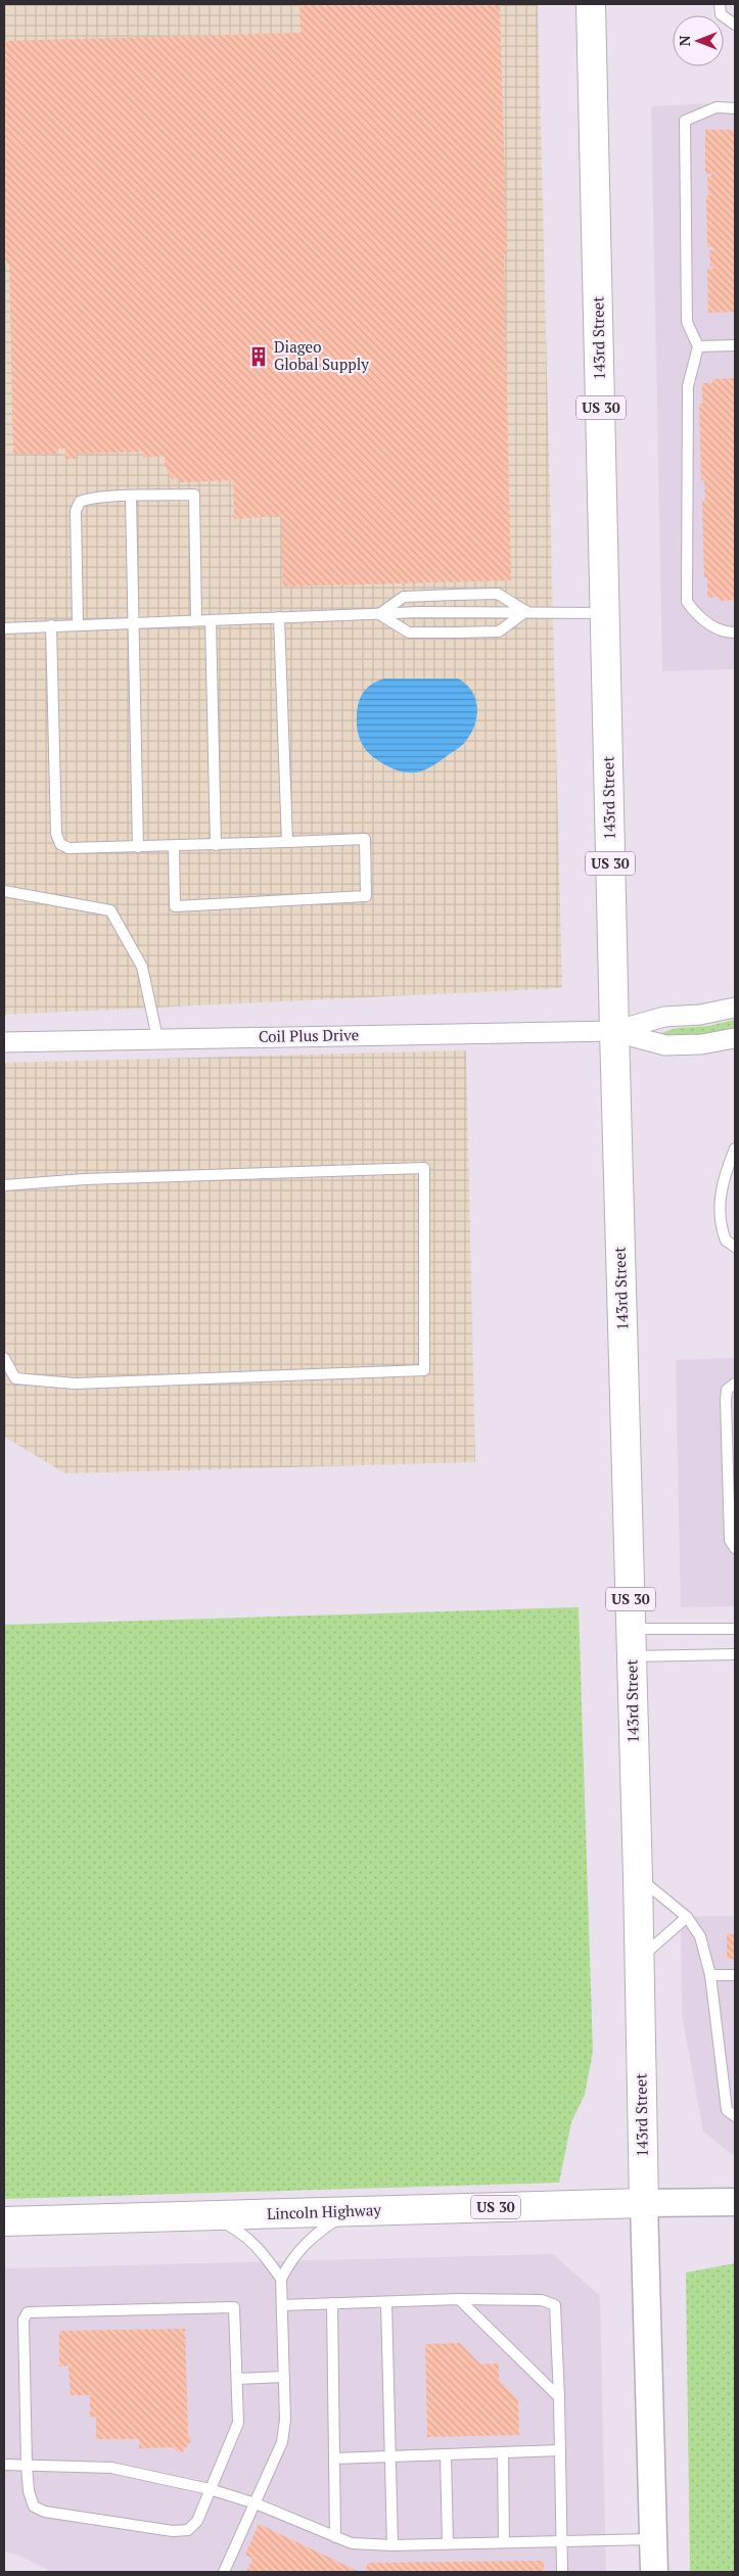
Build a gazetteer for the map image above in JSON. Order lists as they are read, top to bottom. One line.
{"streets":{"main road":["143rd Street","US 30","Lincoln Highway"],"street":["Coil Plus Drive"]},"crossings":[["143rd Street","Coil Plus Drive"],["143rd Street","Lincoln Highway"]],"places":{"building":["Diageo Global Supply"]},"north":"left"}
